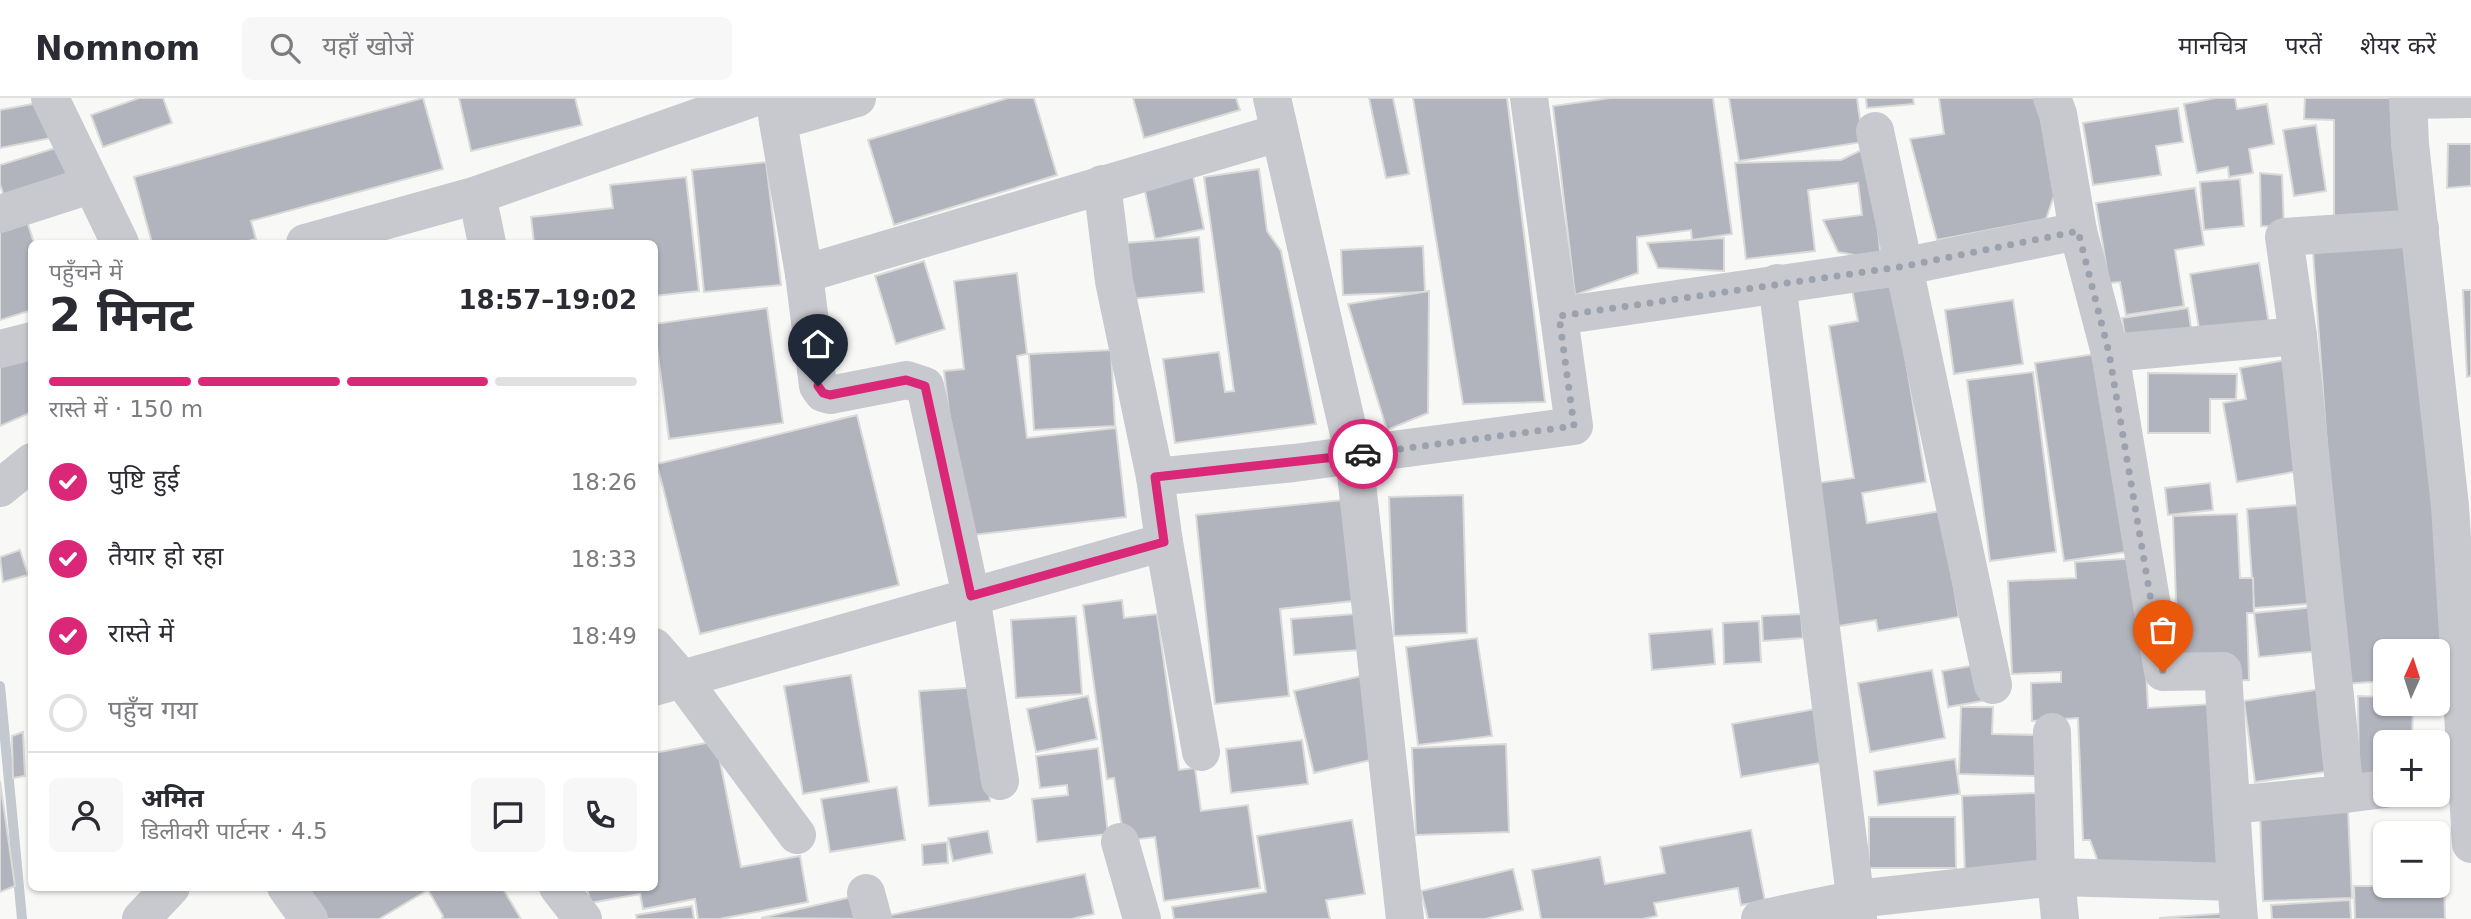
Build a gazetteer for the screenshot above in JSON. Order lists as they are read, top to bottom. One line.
{"north":"top","page":{"header":"Nomnom","search":"यहाँ खोजें","nav":["मानचित्र","परतें","शेयर करें"],"heading":["2 मिनट","पहुँचने में","18:57–19:02"],"panel":["अमित","डिलीवरी पार्टनर · 4.5"],"bar":"रास्ते में · 150 m","list":[["पुष्टि हुई","18:26"],["तैयार हो रहा","18:33"],["रास्ते में","18:49"],"पहुँच गया"],"map_buttons":["+","−"]}}
